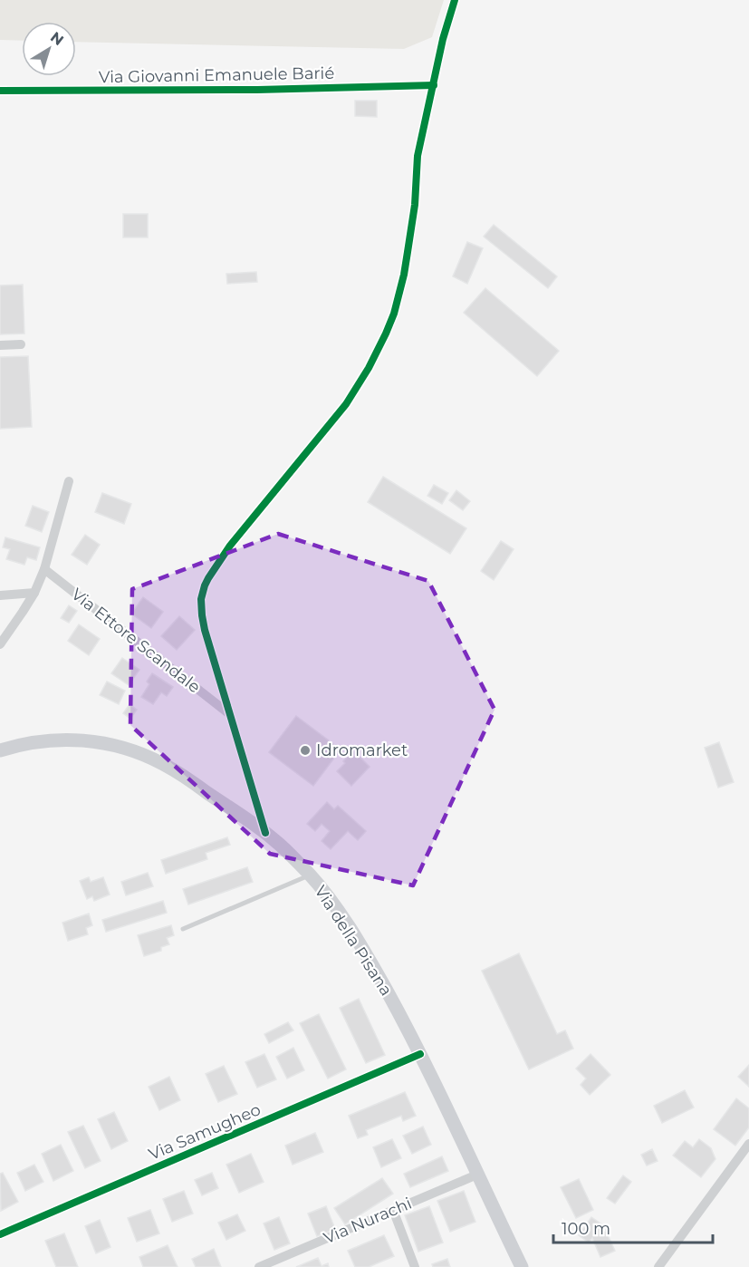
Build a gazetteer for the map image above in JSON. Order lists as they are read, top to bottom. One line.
{"streets":{"main road":["Via della Pisana"],"street":["Via Giovanni Emanuele Barié","Via Ettore Scandale","Via Samugheo","Via Nurachi"]},"crossings":[["Via della Pisana","Via Samugheo"],["Via della Pisana","Via Nurachi"]],"places":["Idromarket"],"scale_bar":"100 m","north":"top right"}
